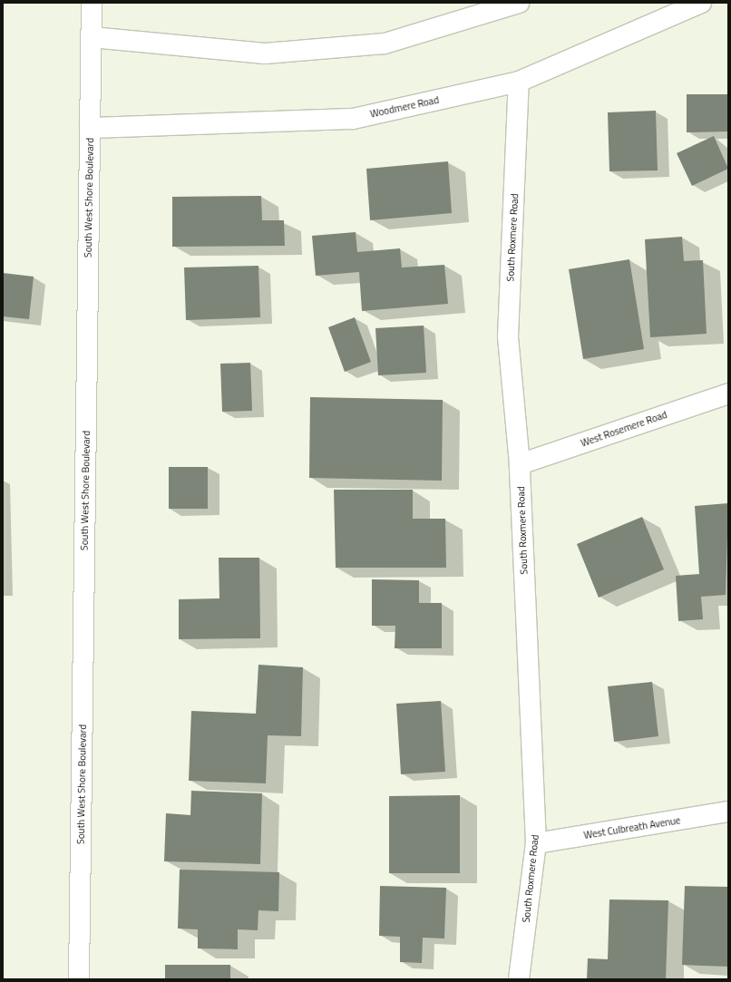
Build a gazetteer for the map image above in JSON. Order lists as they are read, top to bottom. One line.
{"streets":{"street":["Woodmere Road","South West Shore Boulevard","South Roxmere Road","West Rosemere Road","West Culbreath Avenue"]},"crossings":[["Woodmere Road","South West Shore Boulevard"],["Woodmere Road","South Roxmere Road"],["South Roxmere Road","West Rosemere Road"],["South Roxmere Road","West Culbreath Avenue"]]}
